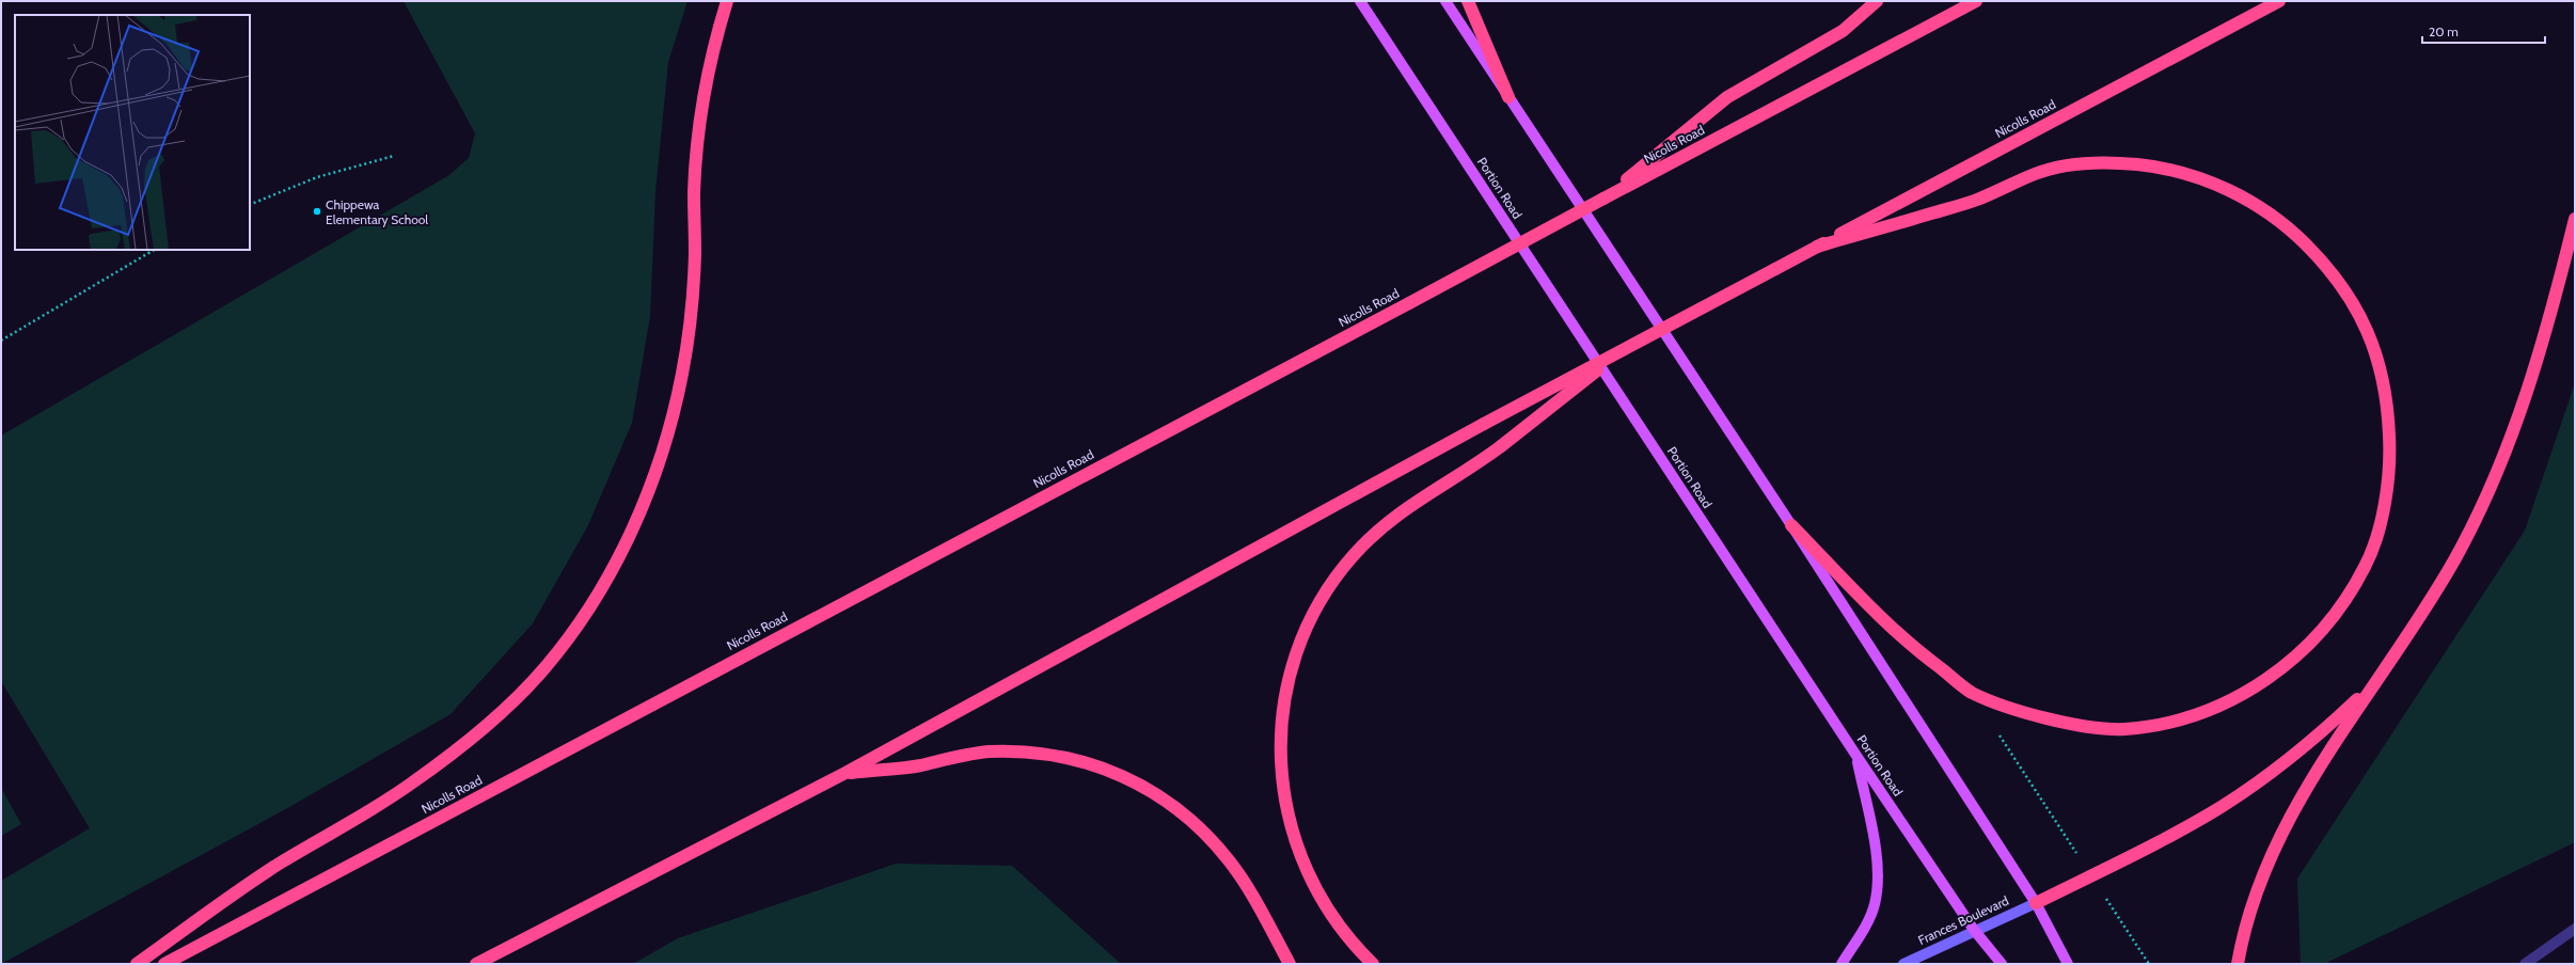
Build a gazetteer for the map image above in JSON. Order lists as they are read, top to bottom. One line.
{"streets":{"highway":["Nicolls Road"],"main road":["Portion Road"],"street":["Frances Boulevard"]},"crossings":[["Portion Road","Frances Boulevard"]],"places":["Chippewa Elementary School"],"scale_bar":"20 m"}
